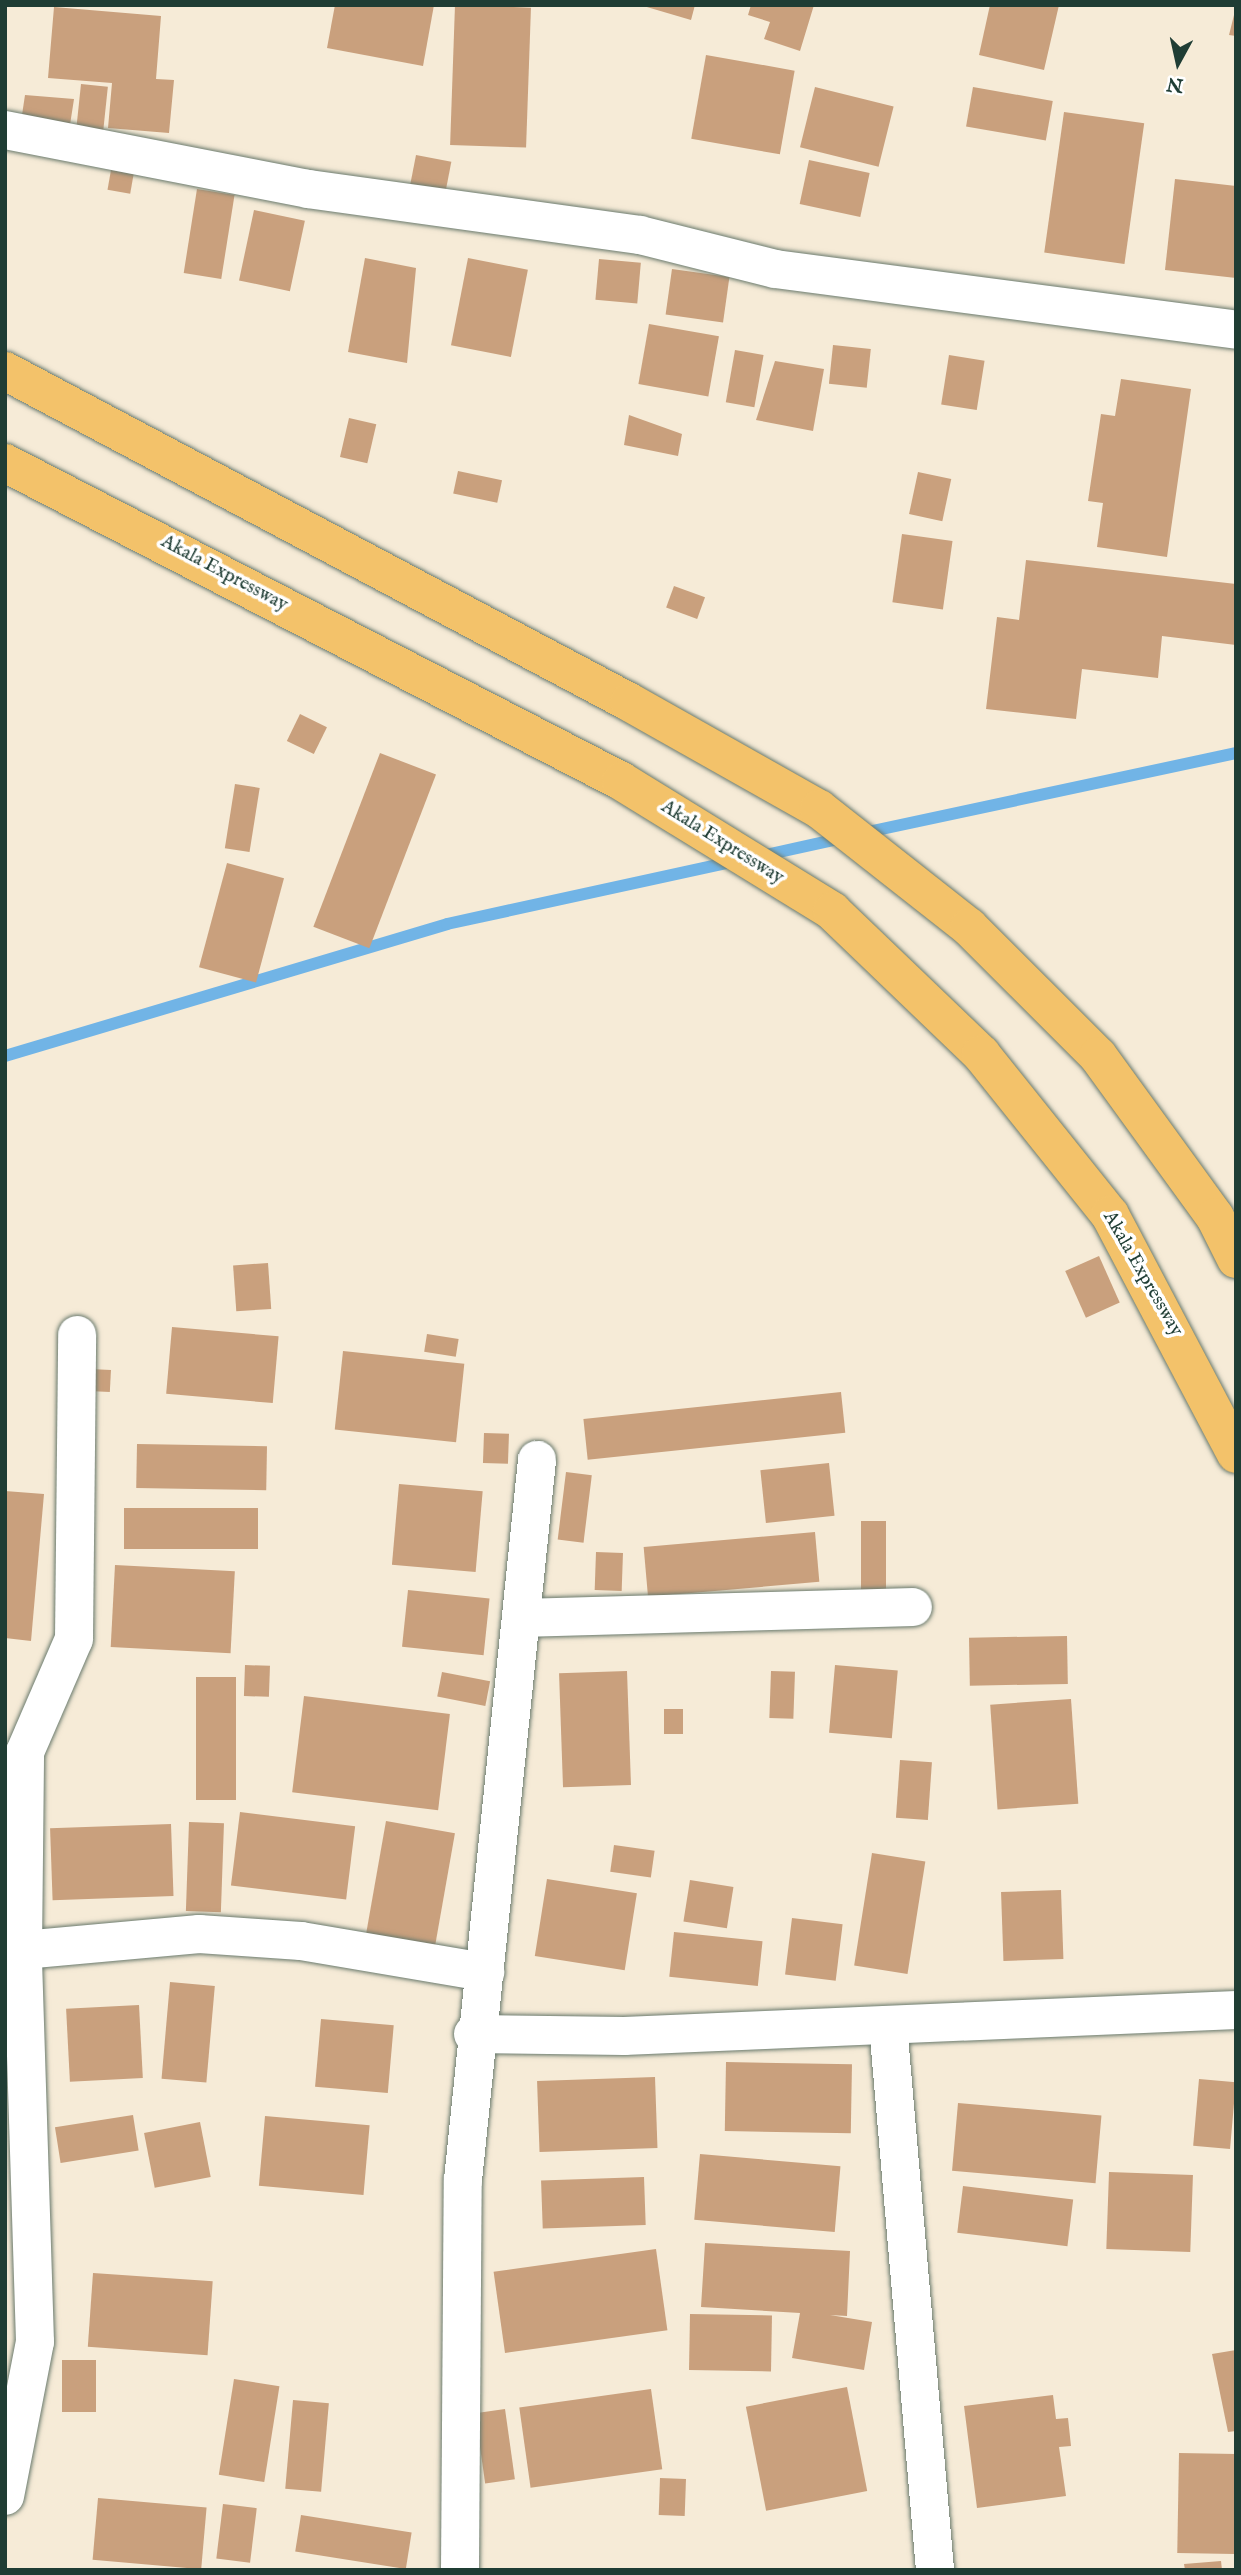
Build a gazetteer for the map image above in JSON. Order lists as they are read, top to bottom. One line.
{"streets":{"main road":["Akala Expressway"]},"north":"bottom"}
